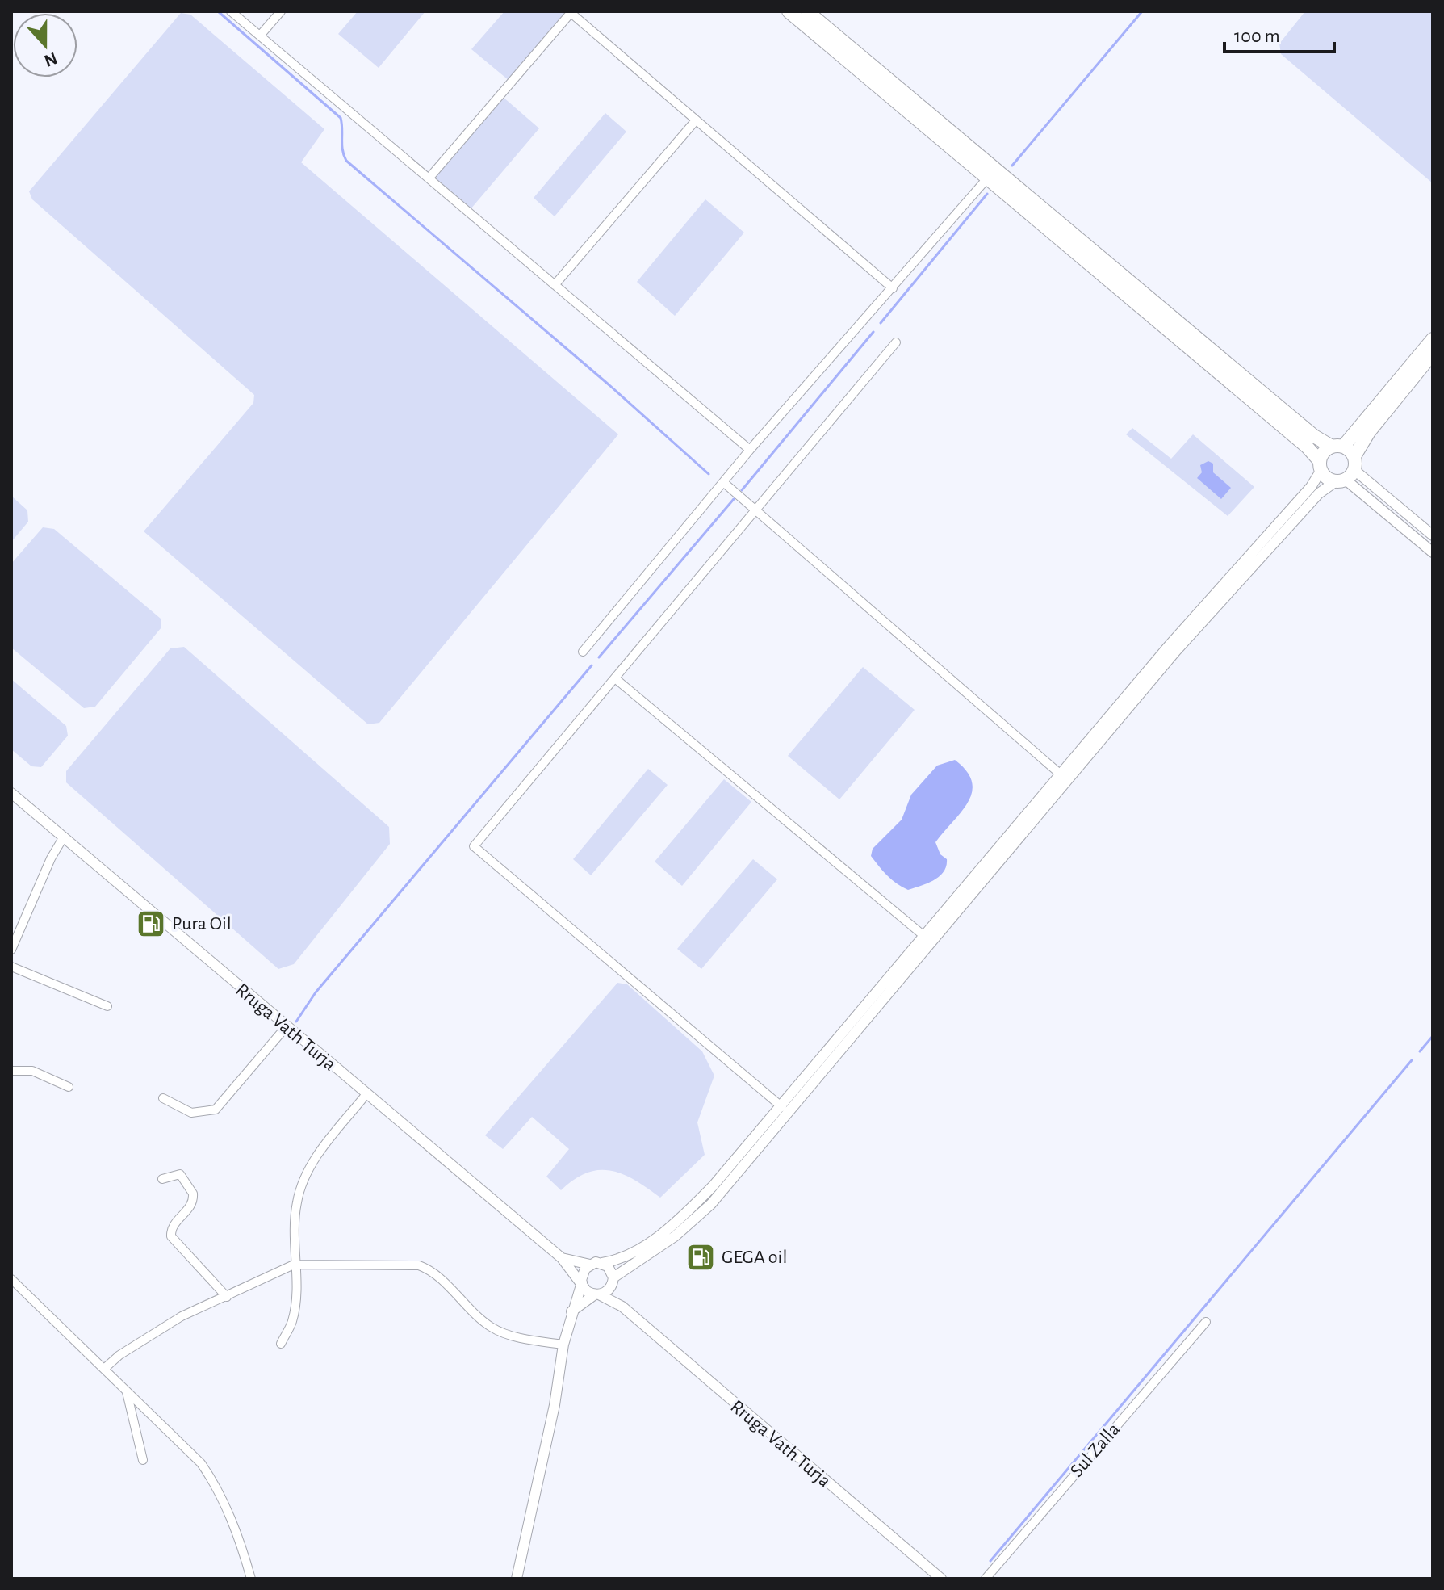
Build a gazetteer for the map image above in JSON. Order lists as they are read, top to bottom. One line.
{"streets":{"street":["Rruga Vath Turja","Sul Zalla"]},"places":{"fuel station":["Pura Oil","GEGA oil"]},"scale_bar":"100 m","north":"bottom"}
